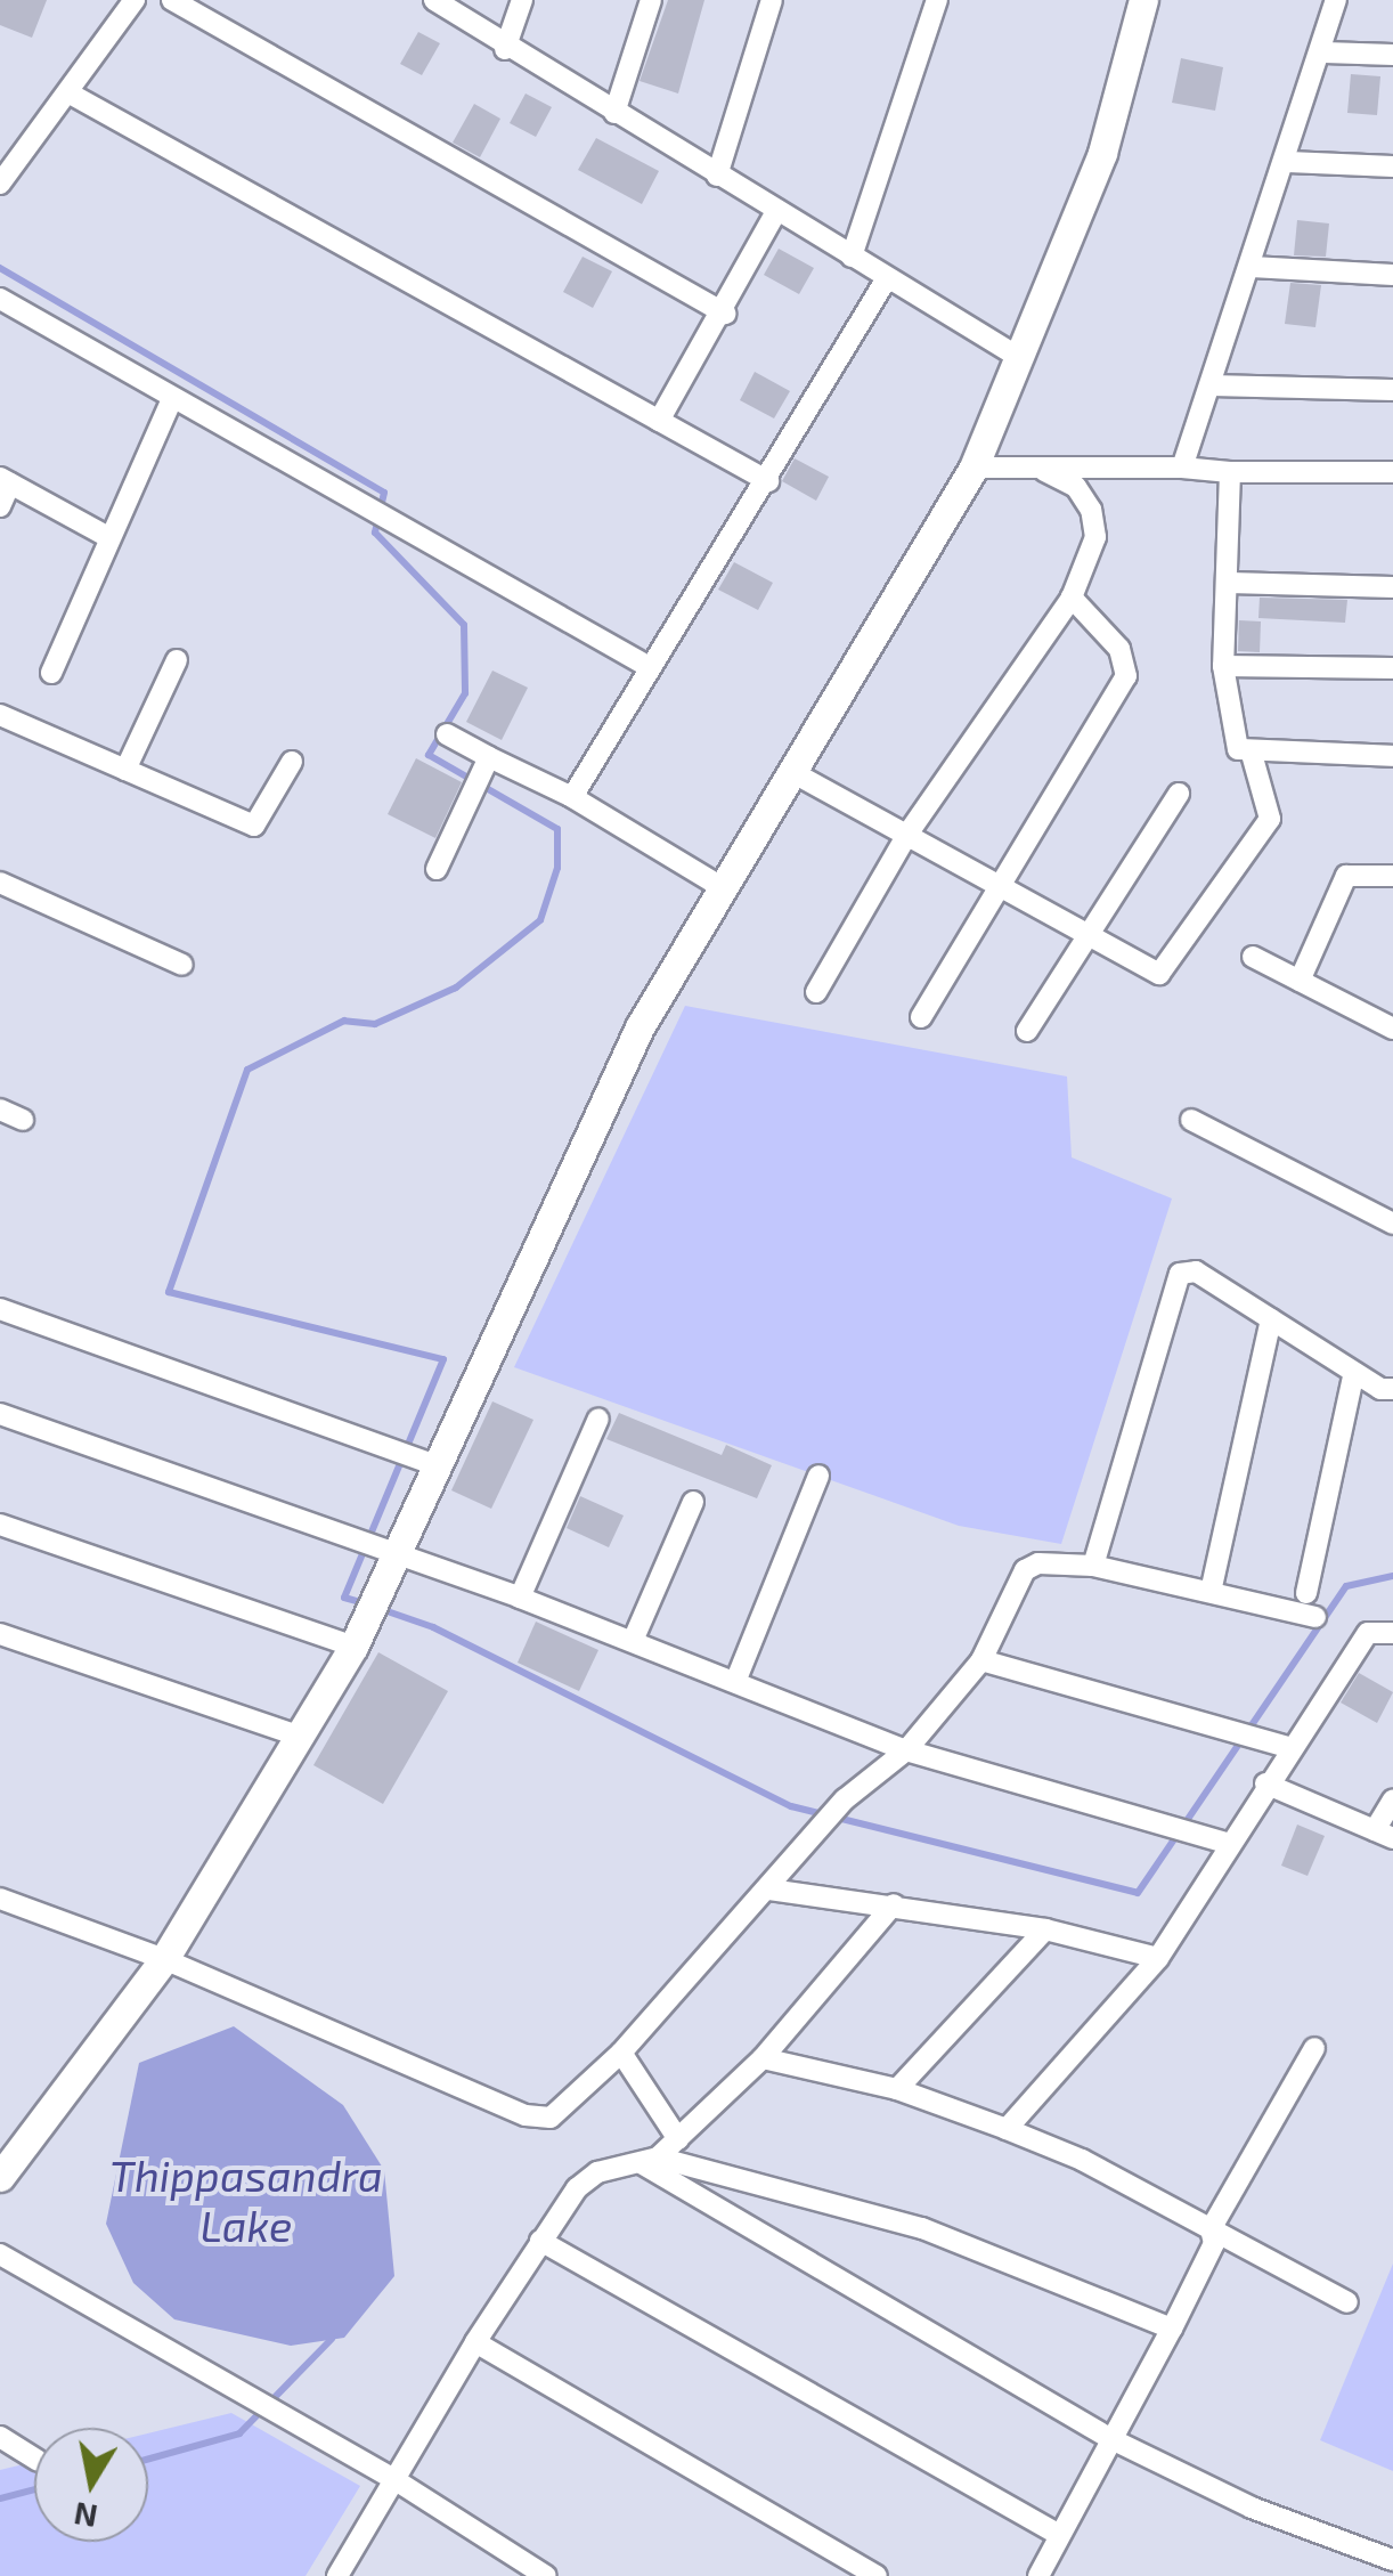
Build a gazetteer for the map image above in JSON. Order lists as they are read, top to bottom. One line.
{"water":["Thippasandra Lake"],"north":"bottom"}
